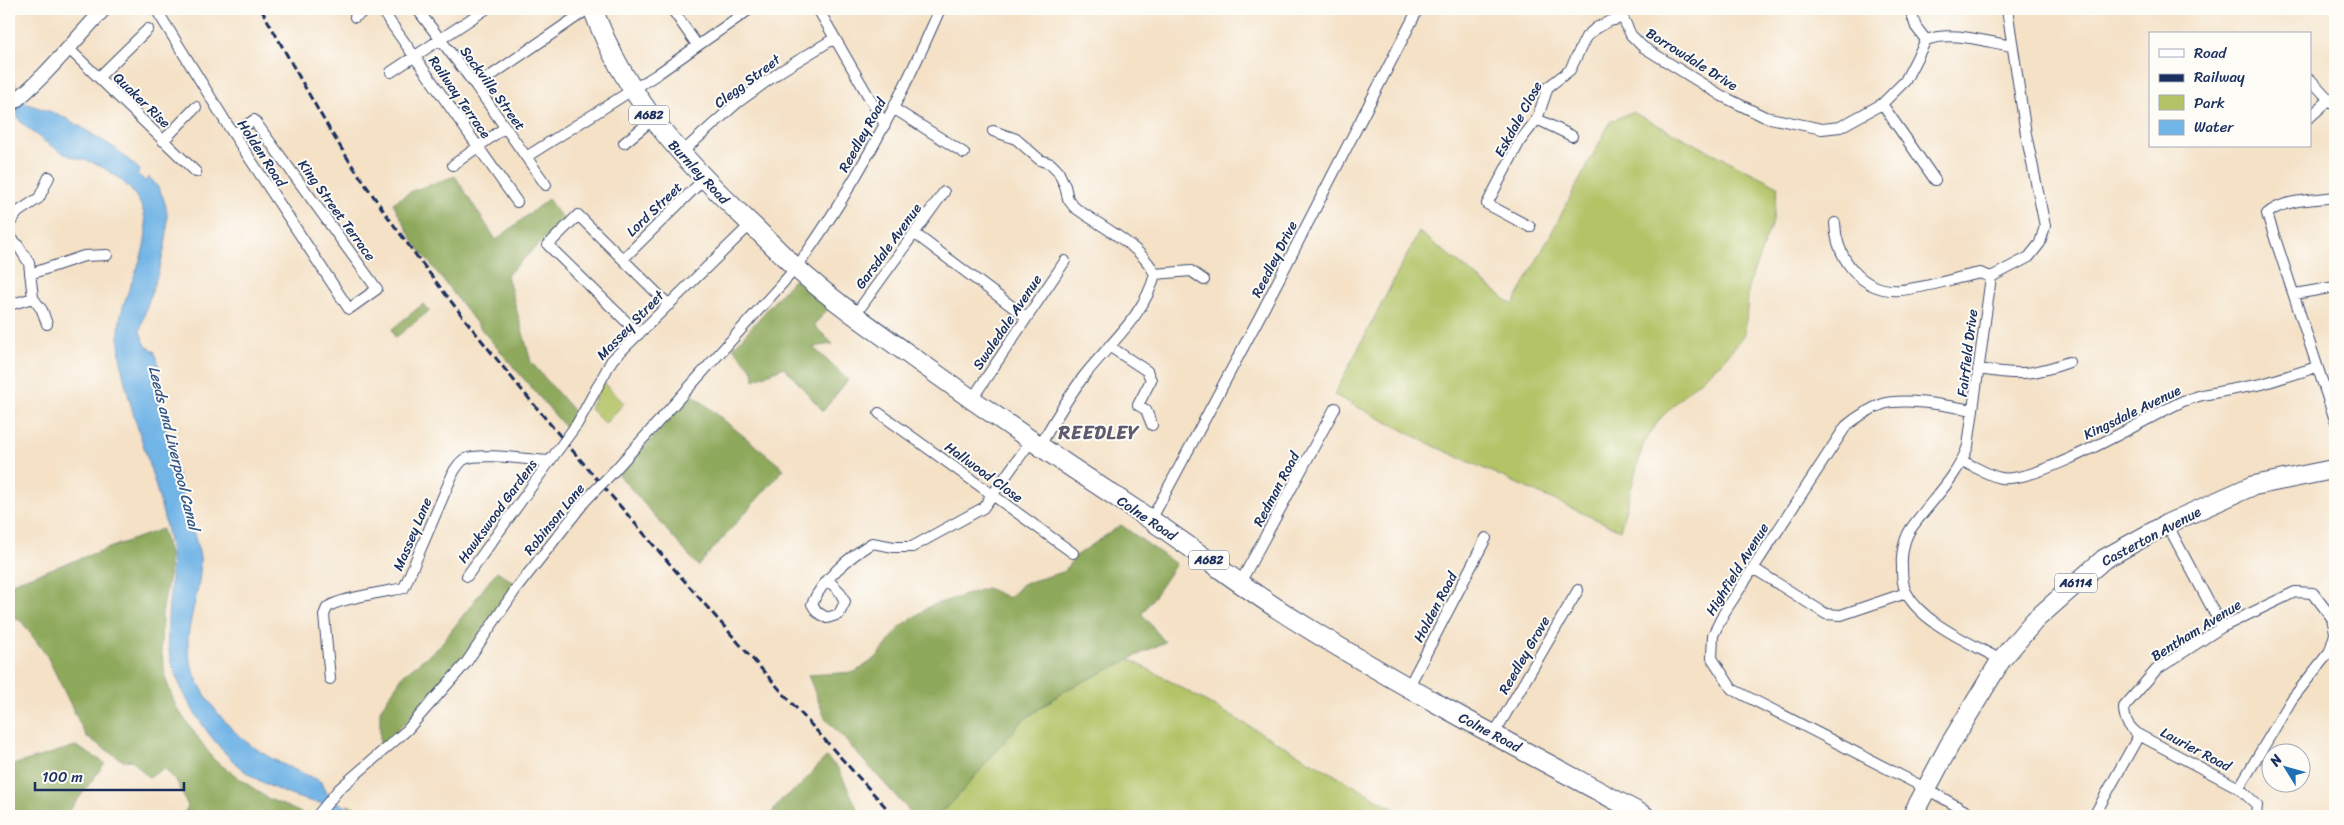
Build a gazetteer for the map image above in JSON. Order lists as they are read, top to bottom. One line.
{"streets":{"highway":["A682","Burnley Road","Colne Road","Casterton Avenue","A6114"],"street":["Borrowdale Drive","Clegg Street","Sackville Street","Railway Terrace","Quaker Rise","Eskdale Close","Reedley Road","Holden Road","Lord Street","King Street Terrace","Garsdale Avenue","Reedley Drive","Swaledale Avenue","Massey Street","Fairfield Drive","Kingsdale Avenue","Hallwood Close","Redman Road","Hawkswood Gardens","Robinson Lane","Massey Lane","Highfield Avenue","Bentham Avenue","Reedley Grove","Laurier Road"]},"crossings":[["Borrowdale Drive","Eskdale Close"],["Clegg Street","Burnley Road"],["Reedley Road","Burnley Road"],["Reedley Road","Colne Road"],["Reedley Road","Robinson Lane"],["Holden Road","King Street Terrace"],["Holden Road","Colne Road"],["Burnley Road","Lord Street"],["Burnley Road","Massey Street"],["Burnley Road","Colne Road"],["Burnley Road","Robinson Lane"],["Garsdale Avenue","Colne Road"],["Reedley Drive","Colne Road"],["Swaledale Avenue","Colne Road"],["Massey Street","Hawkswood Gardens"],["Massey Street","Massey Lane"],["Fairfield Drive","Kingsdale Avenue"],["Fairfield Drive","Casterton Avenue"],["Fairfield Drive","Highfield Avenue"],["Redman Road","Colne Road"],["Hawkswood Gardens","Massey Lane"],["Colne Road","Robinson Lane"],["Colne Road","Reedley Grove"],["Casterton Avenue","Highfield Avenue"],["Bentham Avenue","Laurier Road"]],"districts":["REEDLEY"],"water":["Leeds and Liverpool Canal"],"legend":["Road","Railway","Park","Water"],"scale_bar":"100 m","north":"top left"}
